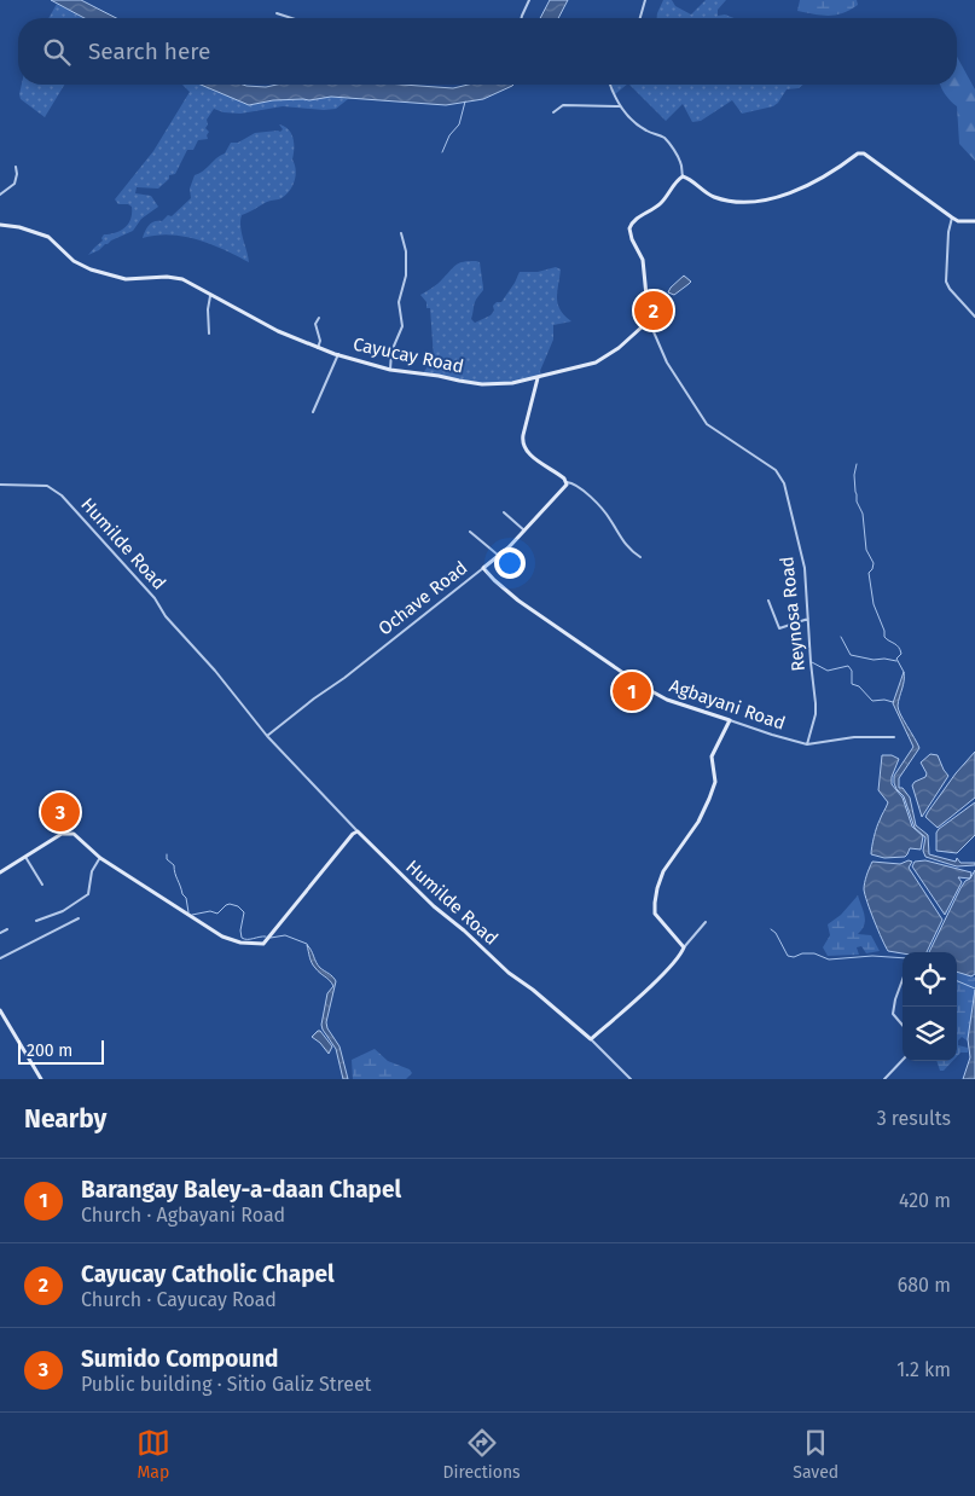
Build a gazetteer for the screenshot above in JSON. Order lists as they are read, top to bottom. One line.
{"streets":{"street":["Cayucay Road","Humilde Road","Ochave Road","Reynosa Road","Agbayani Road"]},"crossings":[["Humilde Road","Ochave Road"],["Ochave Road","Agbayani Road"],["Reynosa Road","Agbayani Road"]],"scale_bar":"200 m","page":{"search":"Search here","pins":["2","1","3"],"scale":"200 m","heading":["Nearby","3 results"],"list":[{"mark":"1","name":"Barangay Baley-a-daan Chapel","note":"Church · Agbayani Road","value":"420 m"},{"mark":"2","name":"Cayucay Catholic Chapel","note":"Church · Cayucay Road","value":"680 m"},{"mark":"3","name":"Sumido Compound","note":"Public building · Sitio Galiz Street","value":"1.2 km"}],"nav":["Map","Directions","Saved"]}}
